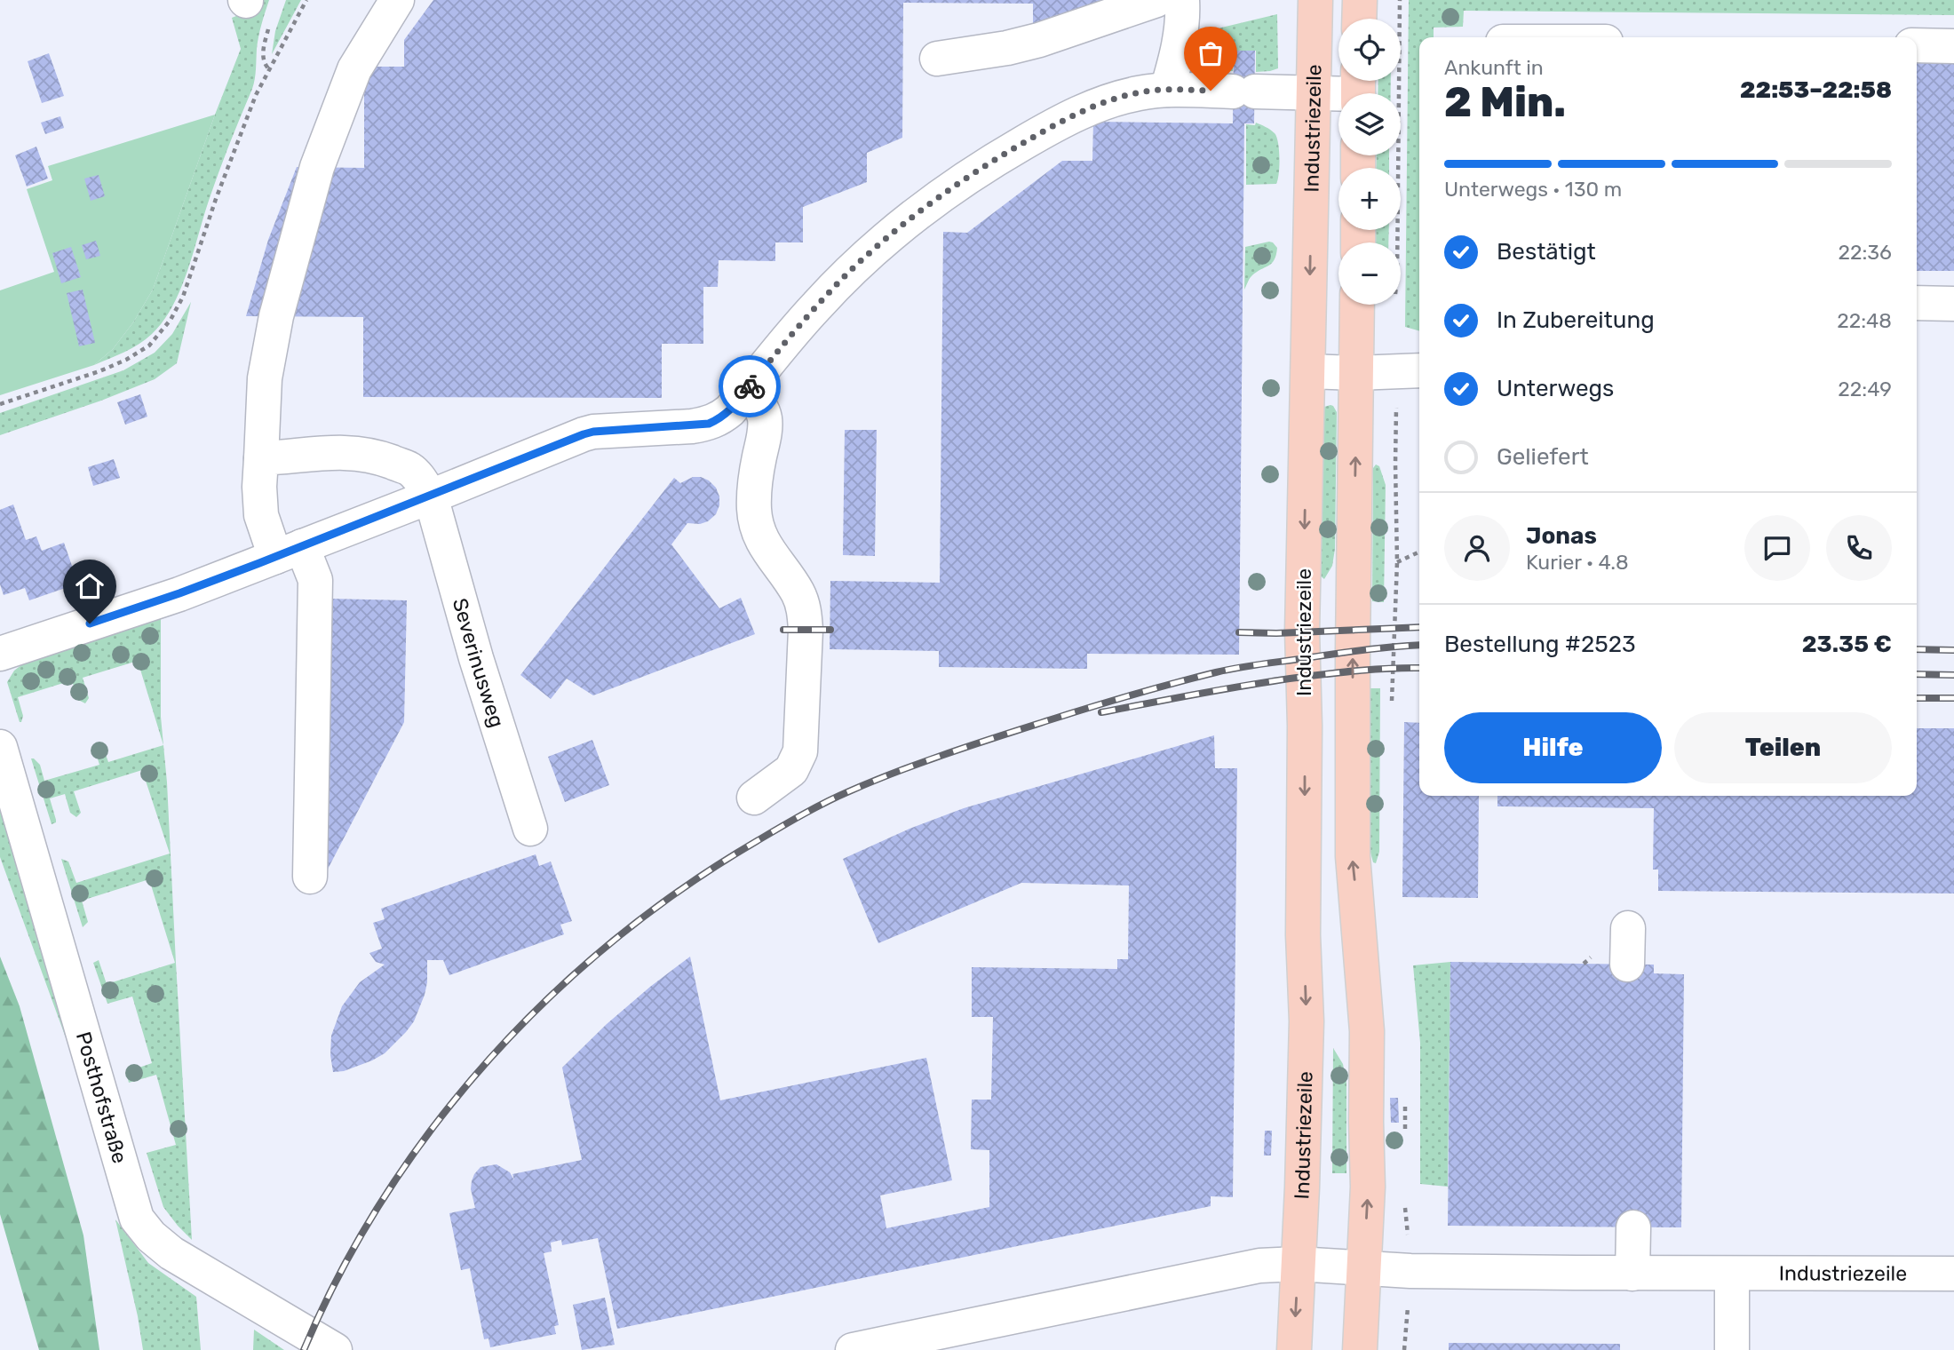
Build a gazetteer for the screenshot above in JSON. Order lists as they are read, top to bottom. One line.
{"streets":{"main road":["Industriezeile"],"street":["Severinusweg","Posthofstraße"]},"page":{"map_buttons":["+","−"],"heading":["2 Min.","Ankunft in","22:53–22:58"],"panel":["Jonas","Kurier · 4.8","Bestellung #2523","23.35 €"],"bar":"Unterwegs · 130 m","list":[["Bestätigt","22:36"],["In Zubereitung","22:48"],["Unterwegs","22:49"],"Geliefert"],"buttons":["Hilfe","Teilen"]}}
